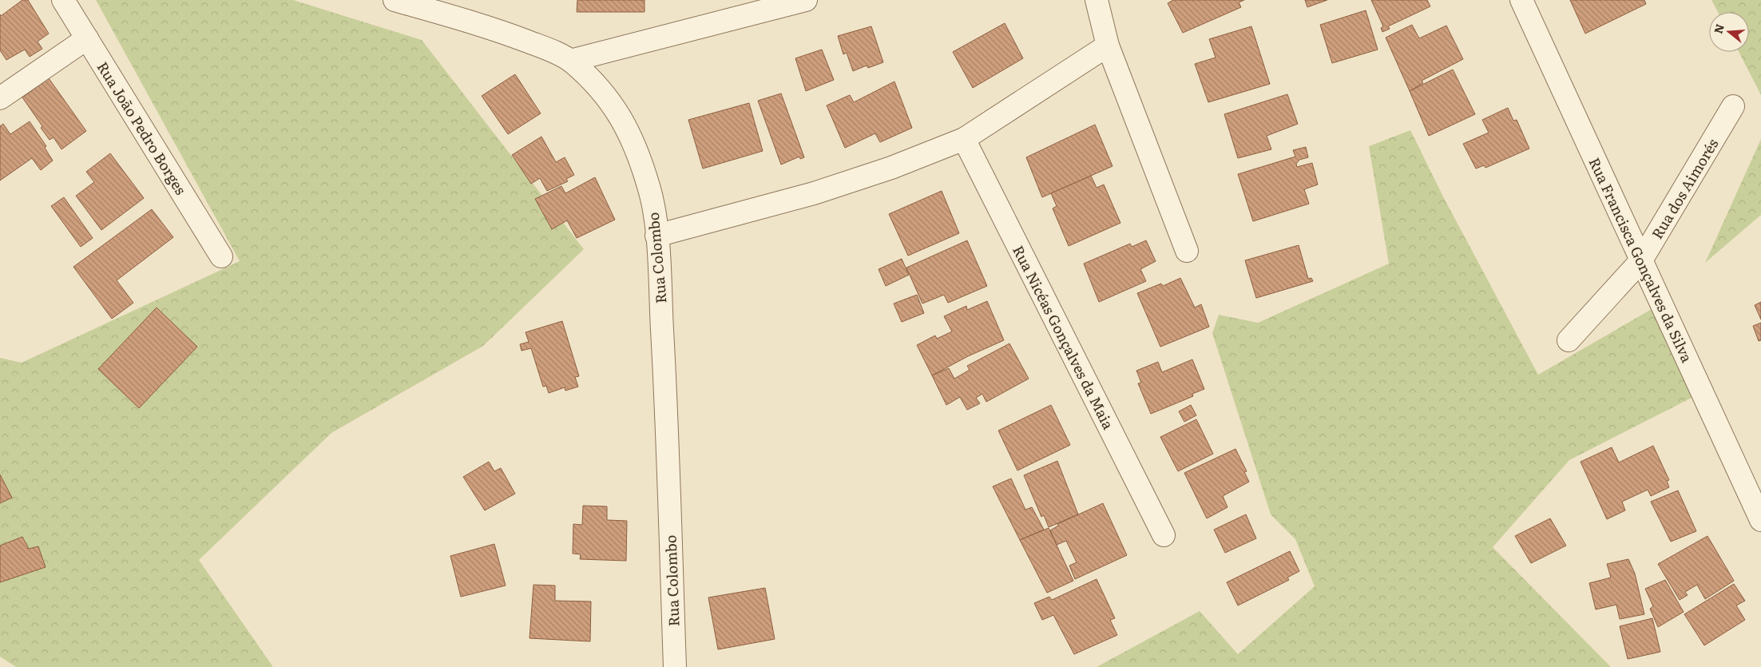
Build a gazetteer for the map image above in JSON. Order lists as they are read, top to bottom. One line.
{"streets":{"street":["Rua João Pedro Borges","Rua dos Aimorés","Rua Colombo","Rua Francisca Gonçalves da Silva","Rua Nicéas Gonçalves da Maia"]},"crossings":[["Rua dos Aimorés","Rua Francisca Gonçalves da Silva"]],"north":"left"}
